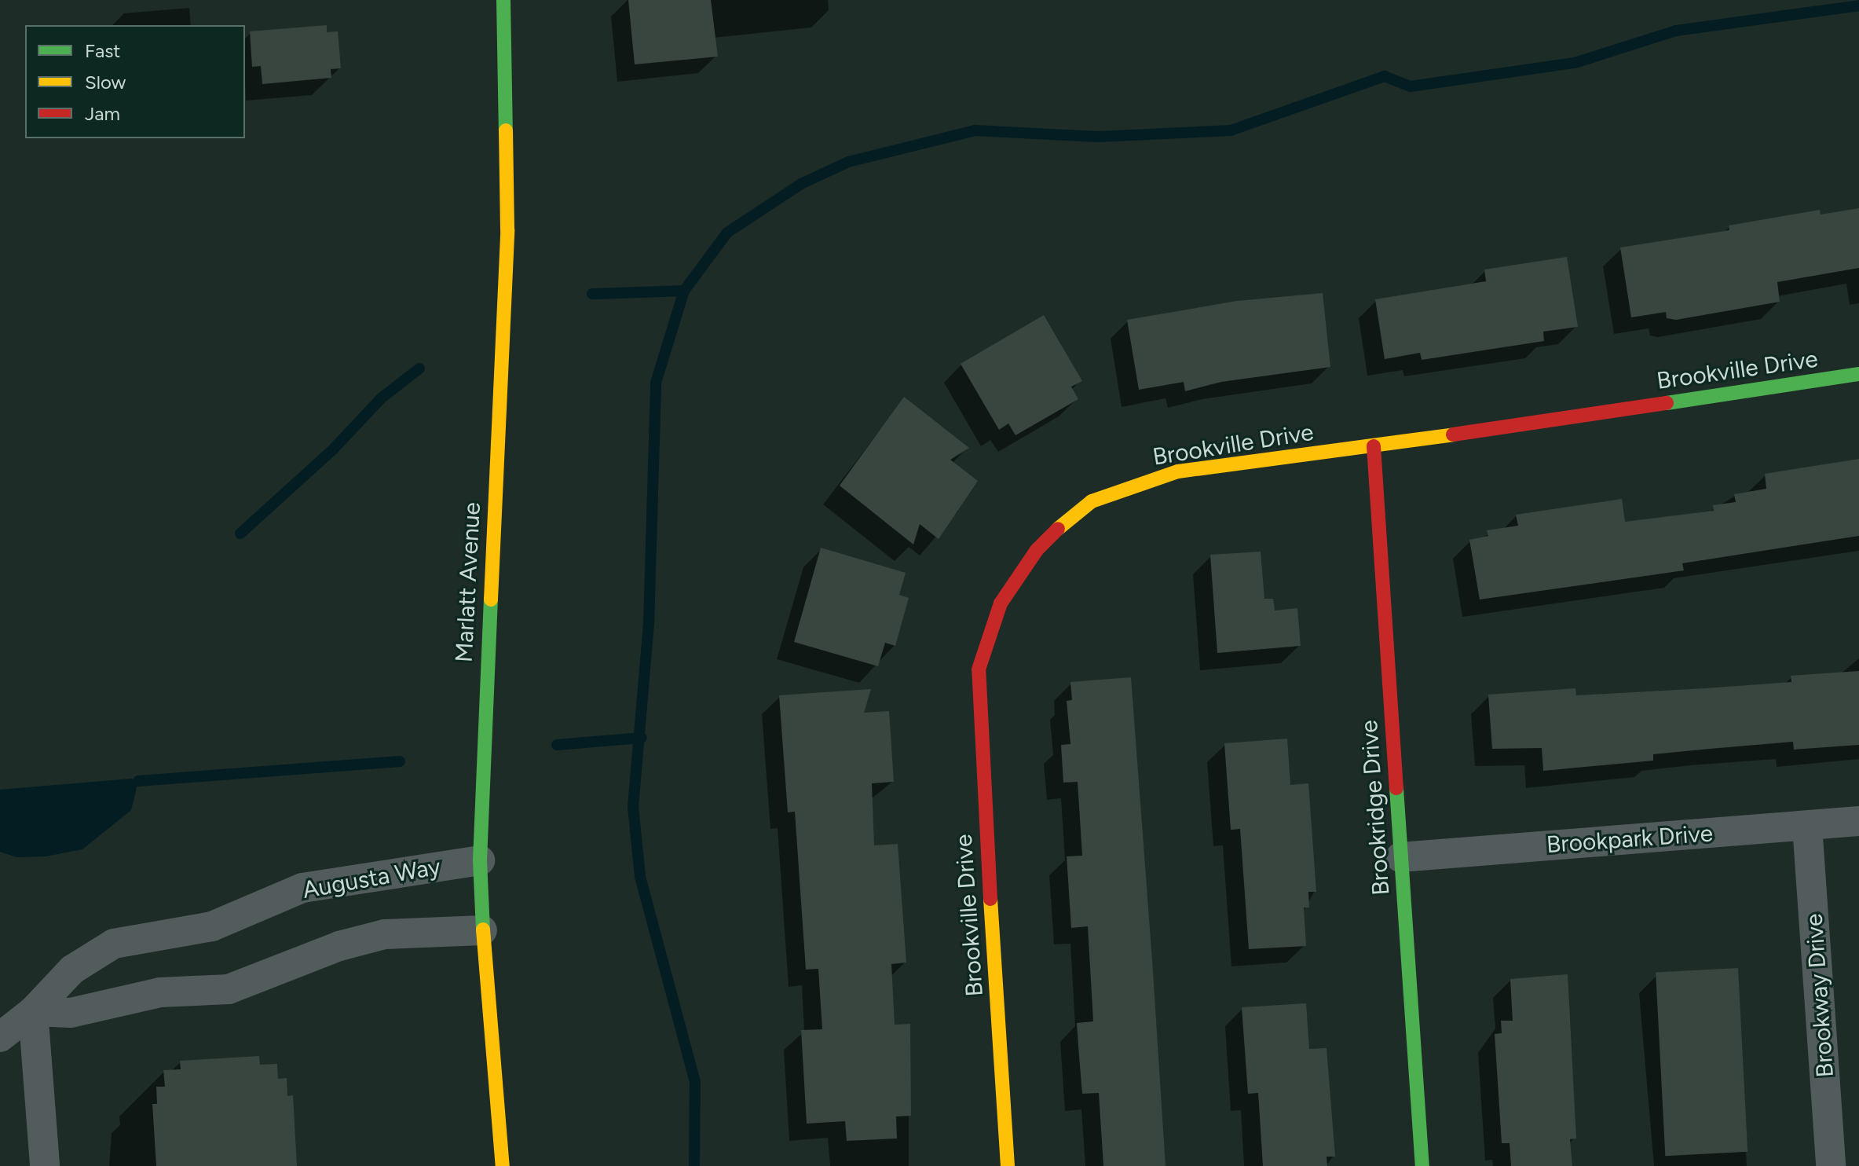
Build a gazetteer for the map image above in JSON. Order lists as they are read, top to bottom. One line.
{"streets":{"street":["Brookville Drive","Marlatt Avenue","Brookridge Drive","Brookpark Drive","Augusta Way","Brookway Drive"]},"crossings":[["Brookville Drive","Brookridge Drive"],["Marlatt Avenue","Augusta Way"],["Brookridge Drive","Brookpark Drive"],["Brookpark Drive","Brookway Drive"]],"legend":["Fast","Slow","Jam"]}
